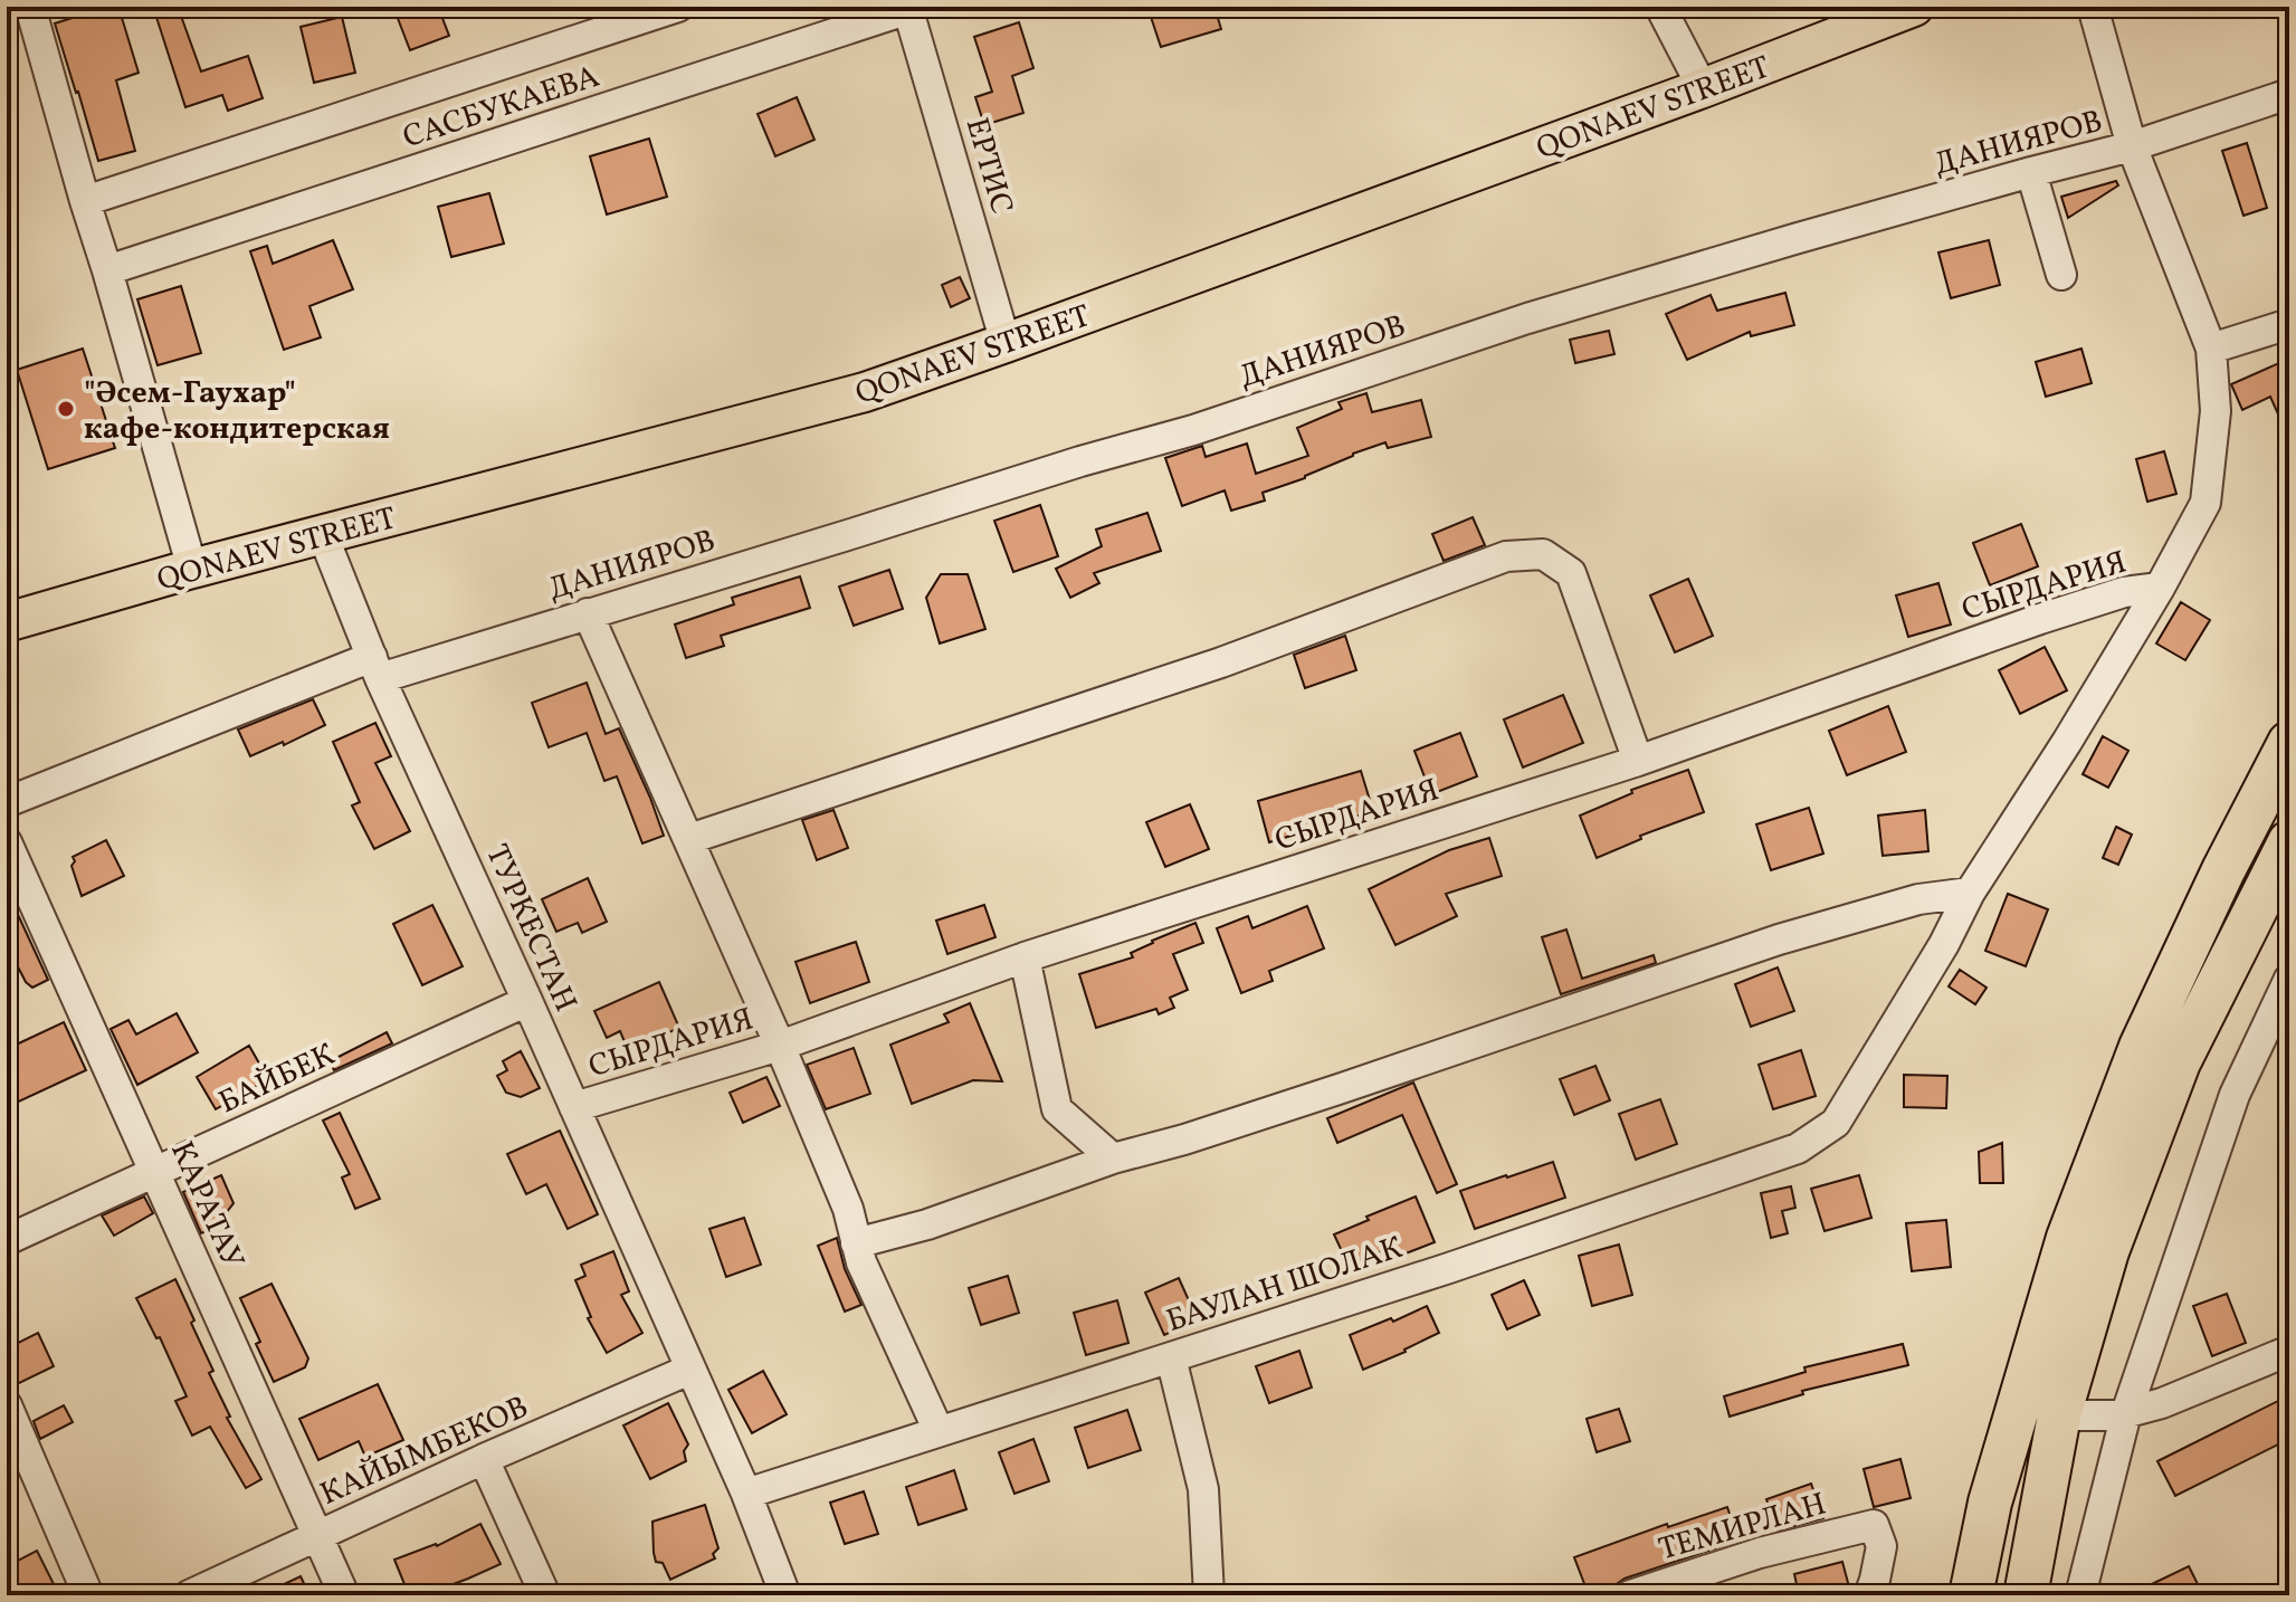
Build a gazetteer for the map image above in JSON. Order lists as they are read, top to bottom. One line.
{"streets":{"main road":["QONAEV STREET"],"street":["САСБУКАЕВА","ДАНИЯРОВ","ЕРТИС","СЫРДАРИЯ","ТУРКЕСТАН","БАЙБЕК","КАРАТАУ","БАУЛАН ШОЛАК","КАЙЫМБЕКОВ","ТЕМИРЛАН"]},"crossings":[["САСБУКАЕВА","ЕРТИС"],["QONAEV STREET","ЕРТИС"],["QONAEV STREET","ТУРКЕСТАН"],["ДАНИЯРОВ","ТУРКЕСТАН"],["СЫРДАРИЯ","ТУРКЕСТАН"],["ТУРКЕСТАН","БАЙБЕК"],["ТУРКЕСТАН","БАУЛАН ШОЛАК"],["ТУРКЕСТАН","КАЙЫМБЕКОВ"],["БАЙБЕК","КАРАТАУ"],["КАРАТАУ","КАЙЫМБЕКОВ"]],"places":["\"Әсем-Гаухар\" кафе-кондитерская"]}
